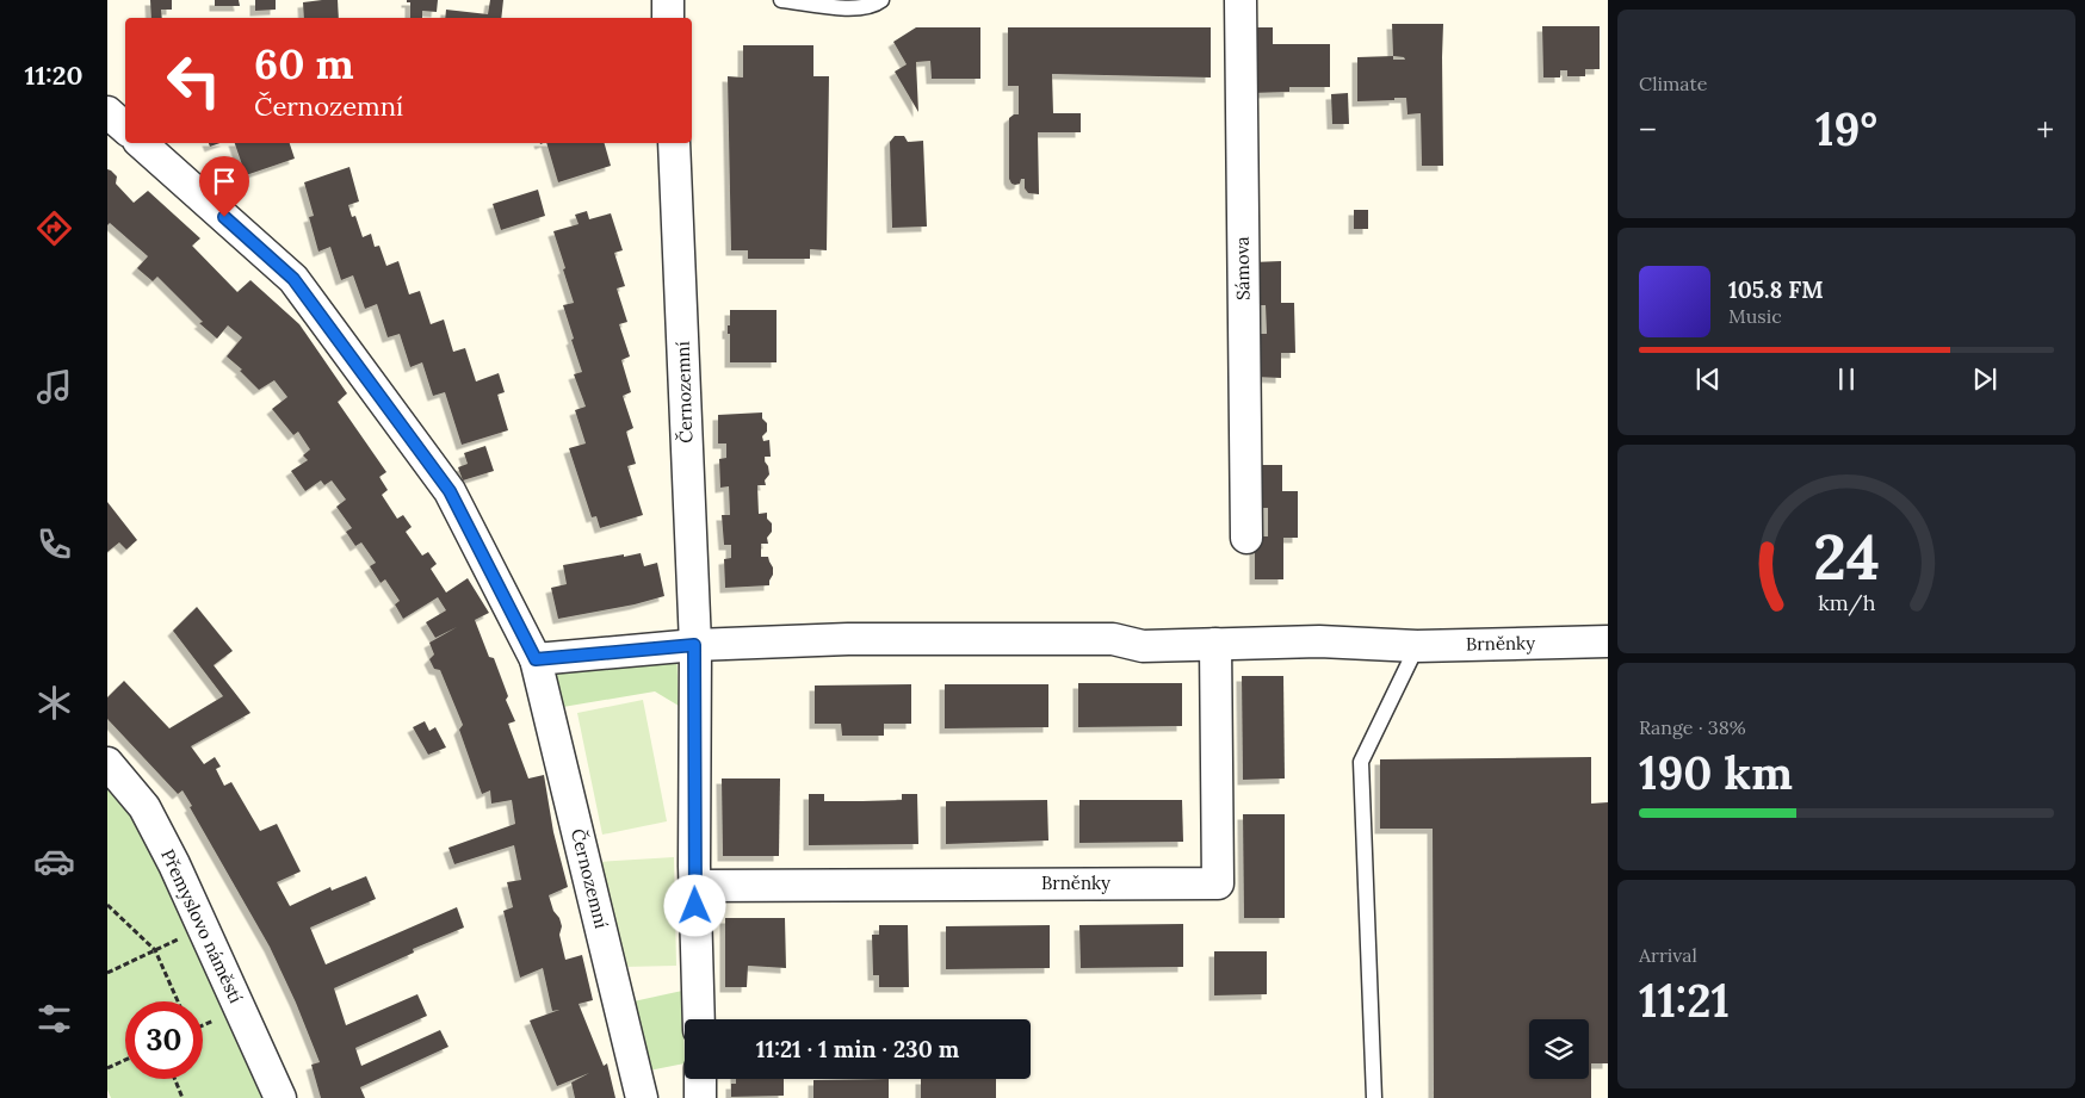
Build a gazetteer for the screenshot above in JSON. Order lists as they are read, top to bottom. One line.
{"streets":{"street":["Sámova","Černozemní","Brněnky","Přemyslovo náměstí"]},"crossings":[["Černozemní","Brněnky"]],"page":{"tabs":"11:20","tile":["Climate",["Range · 38%","190 km"],["Arrival","11:21"]],"turn":["60 m","Černozemní"],"heat":["−","19°","+"],"song":["105.8 FM","Music"],"limit":"30","trip":"11:21 · 1 min · 230 m","gauge":["24","km/h"]}}
